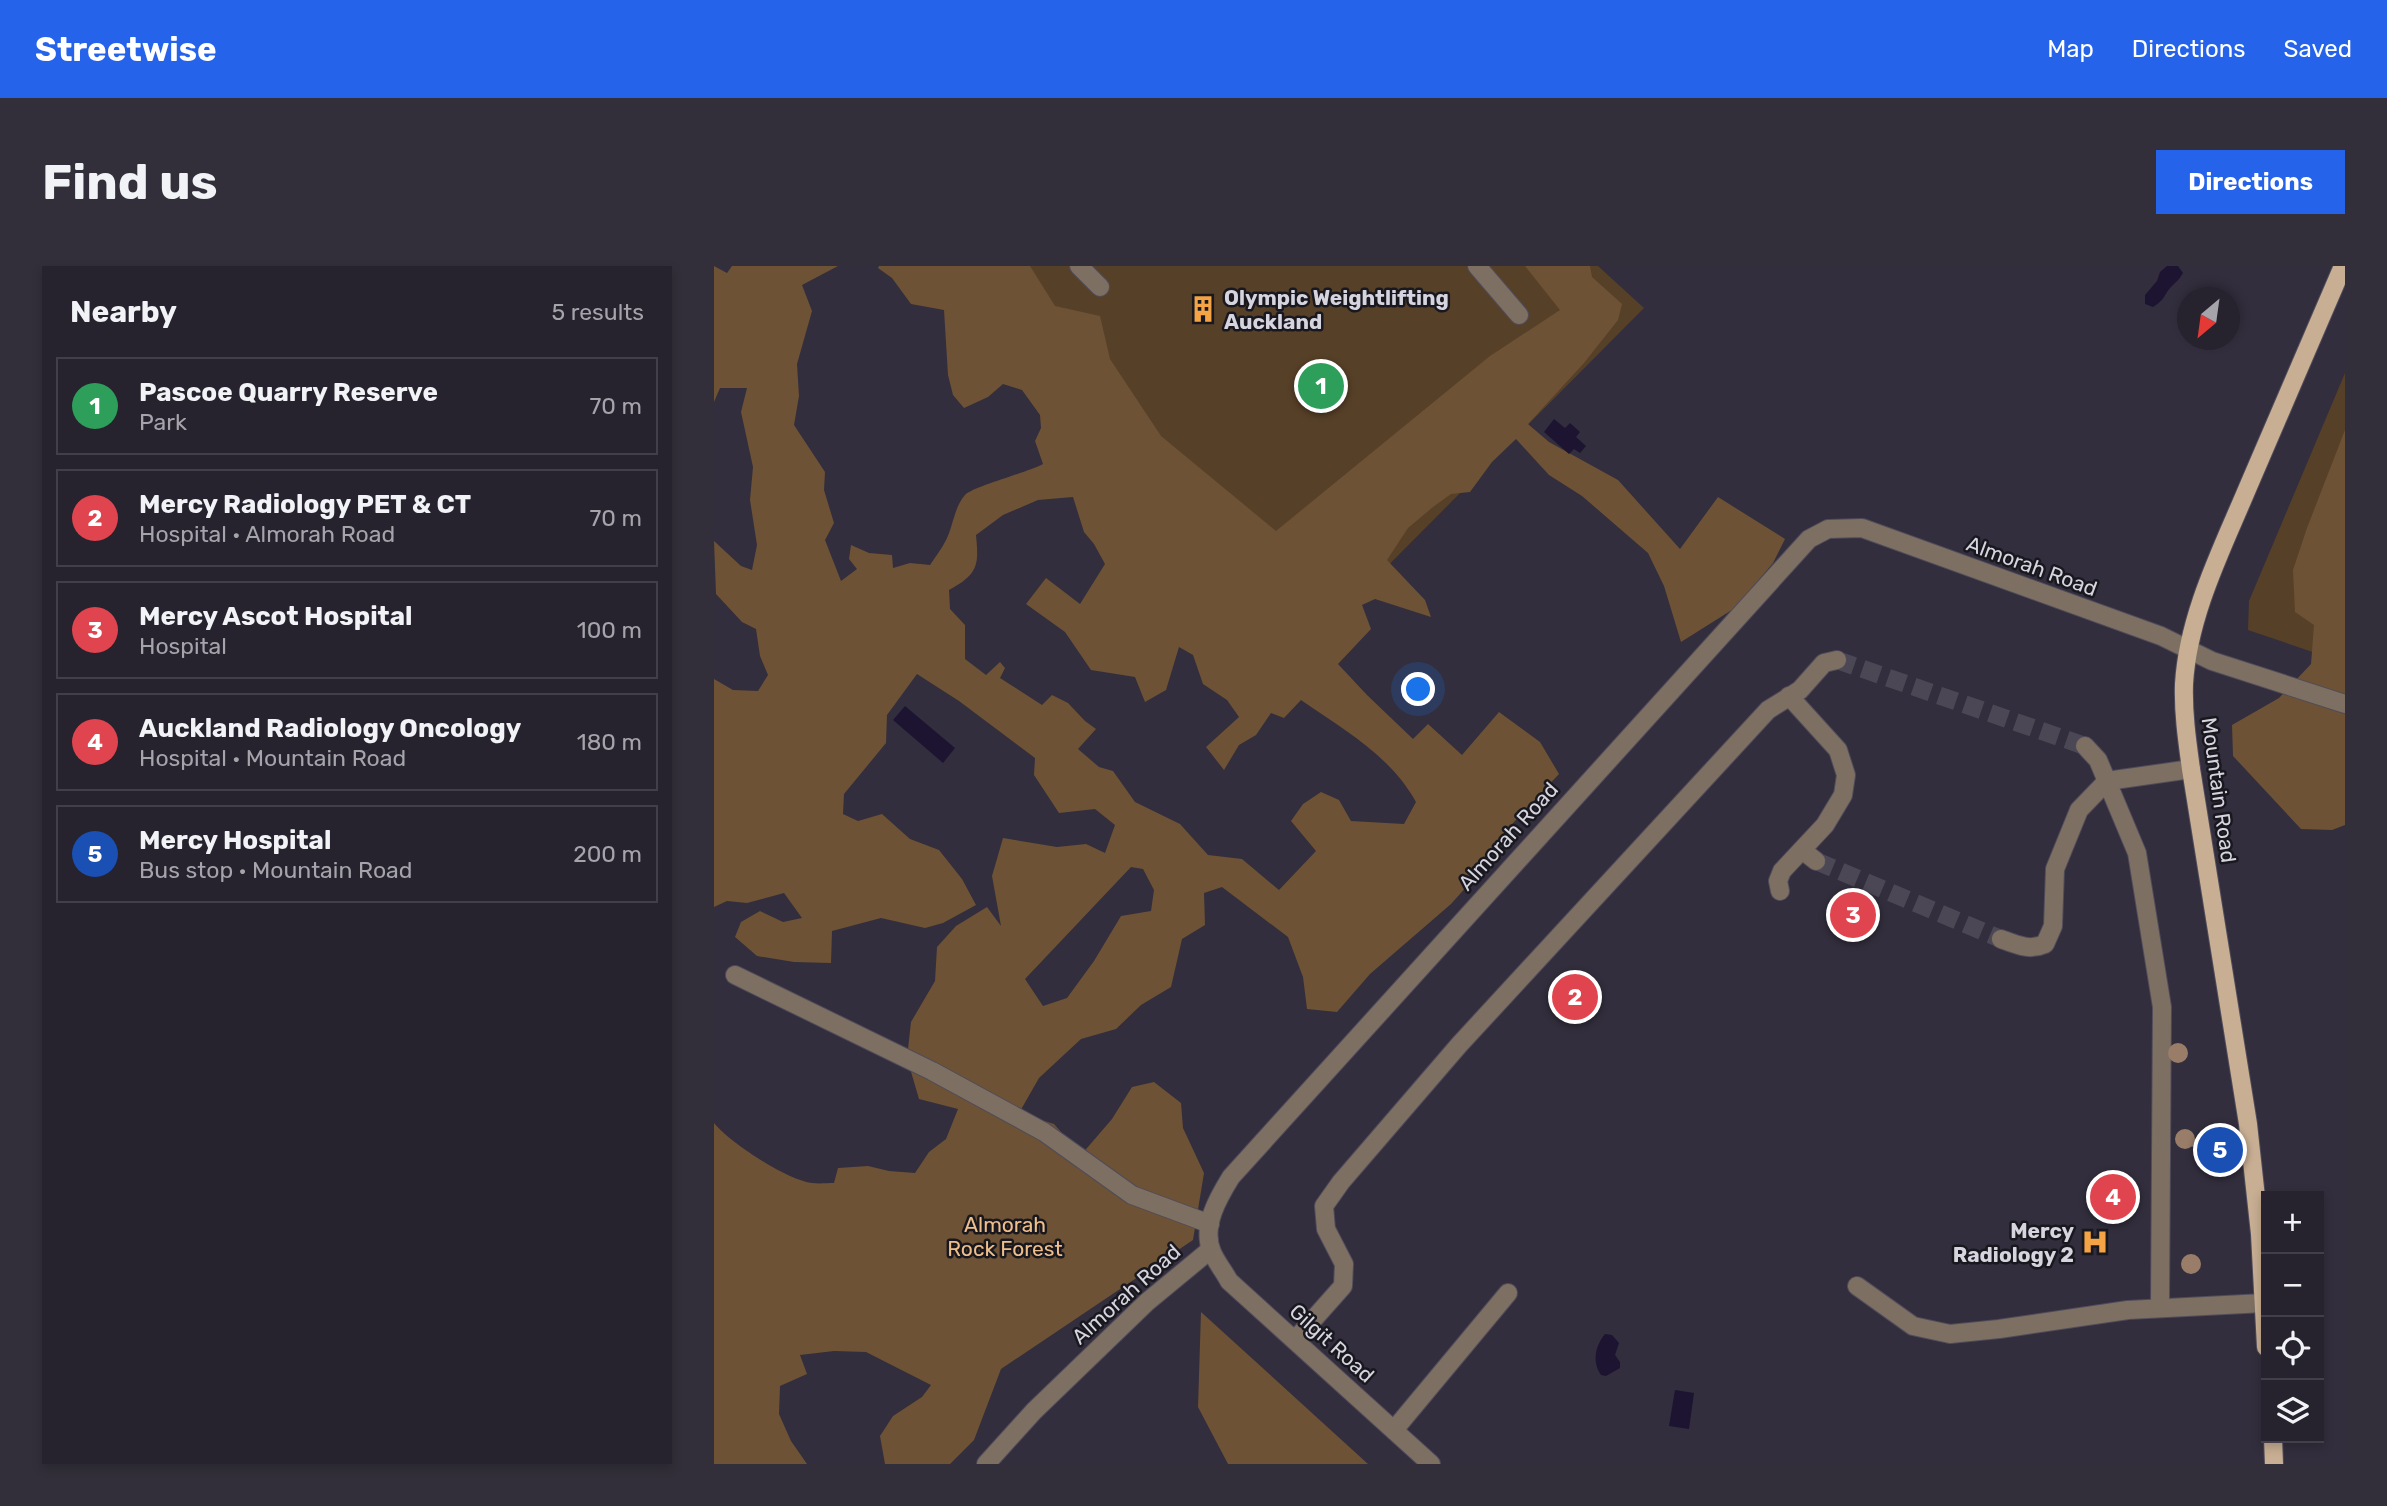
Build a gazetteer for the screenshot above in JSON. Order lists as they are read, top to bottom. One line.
{"streets":{"main road":["Mountain Road"],"street":["Almorah Road","Gilgit Road"]},"crossings":[["Almorah Road","Mountain Road"],["Almorah Road","Gilgit Road"]],"parks":["Almorah Rock Forest"],"places":{"building":["Olympic Weightlifting Auckland"],"hospital":["Mercy Radiology 2"]},"north":"bottom left","page":{"header":"Streetwise","nav":["Map","Directions","Saved"],"buttons":"Directions","title":"Find us","heading":["Nearby","5 results"],"list":[{"mark":"1","name":"Pascoe Quarry Reserve","note":"Park","value":"70 m"},{"mark":"2","name":"Mercy Radiology PET & CT","note":"Hospital · Almorah Road","value":"70 m"},{"mark":"3","name":"Mercy Ascot Hospital","note":"Hospital","value":"100 m"},{"mark":"4","name":"Auckland Radiology Oncology","note":"Hospital · Mountain Road","value":"180 m"},{"mark":"5","name":"Mercy Hospital","note":"Bus stop · Mountain Road","value":"200 m"}],"pins":["1","3","2","5","4"],"map_buttons":["+","−"]}}
